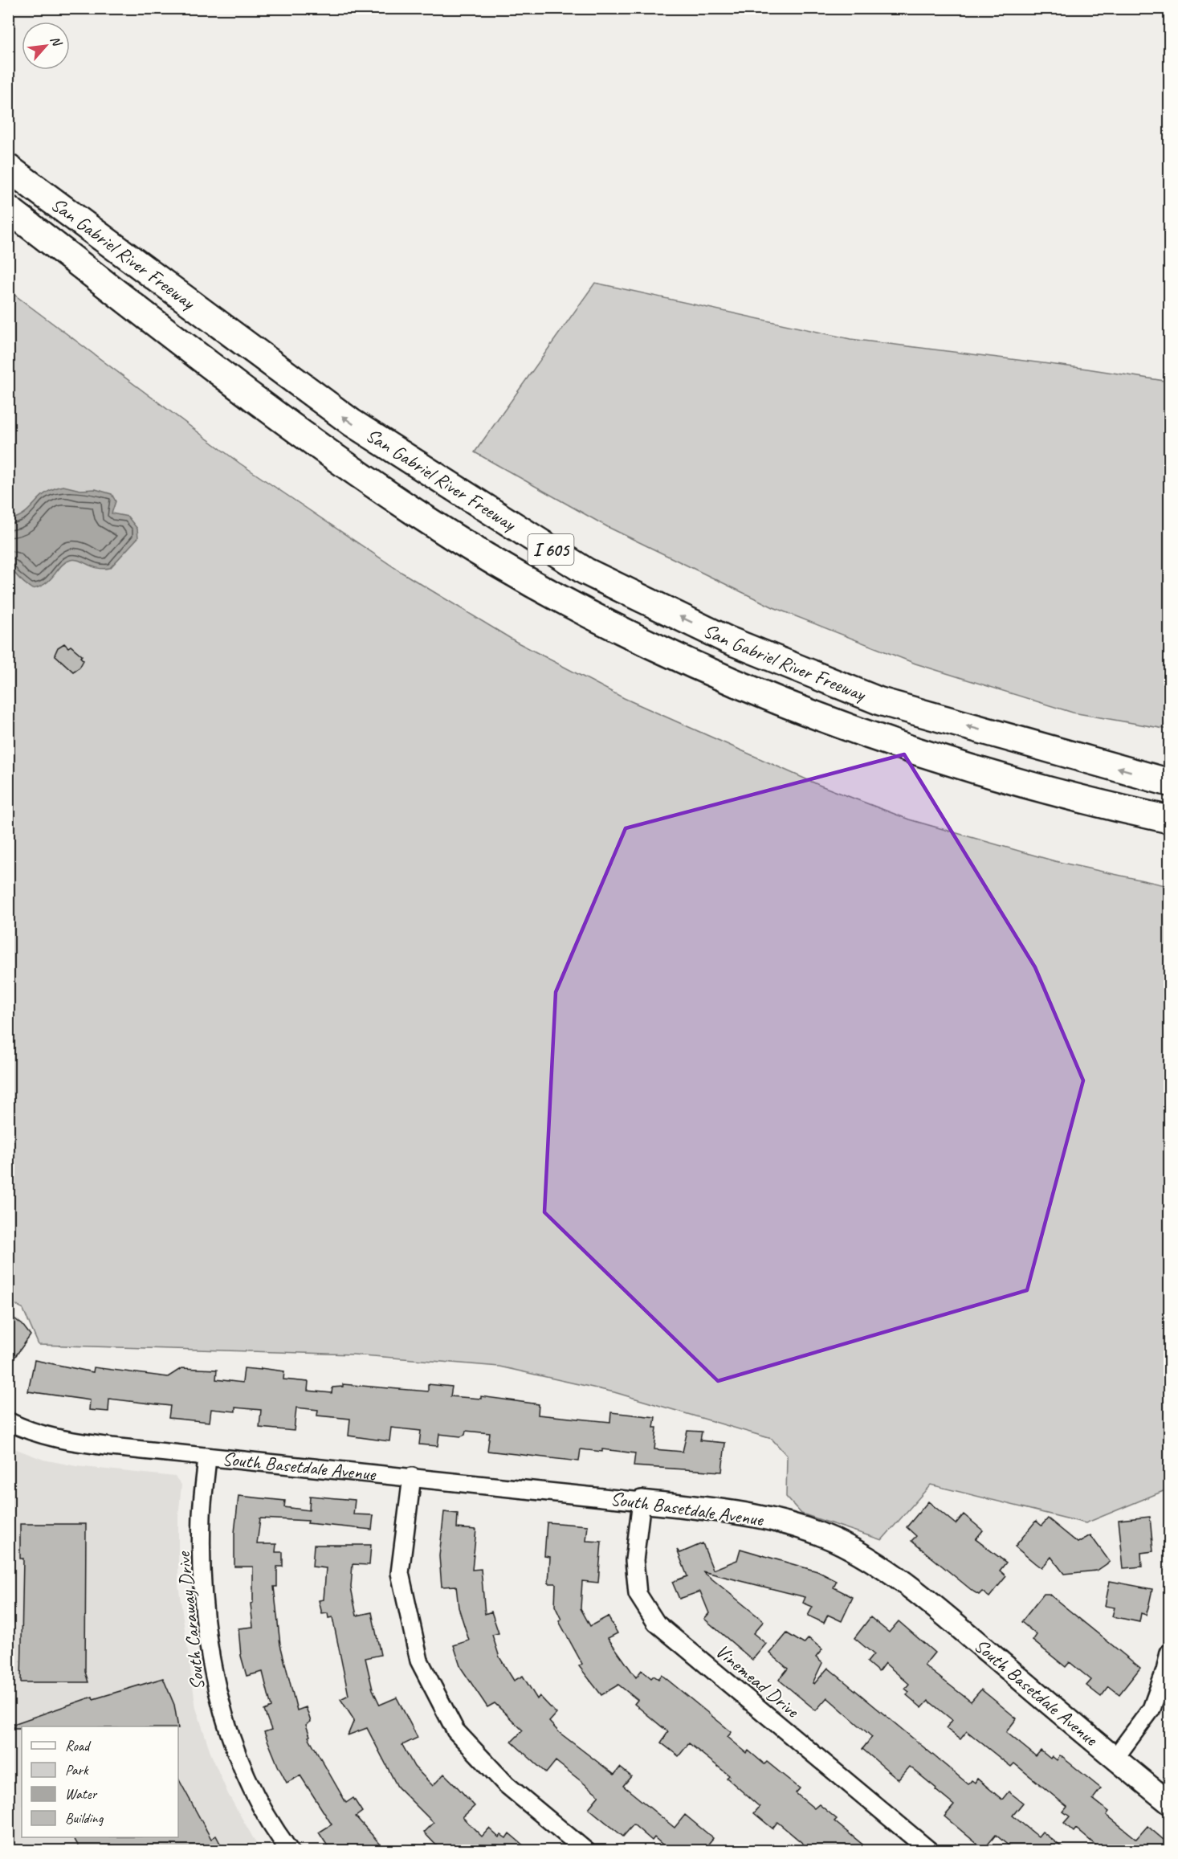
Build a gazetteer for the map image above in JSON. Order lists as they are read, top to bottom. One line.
{"streets":{"highway":["San Gabriel River Freeway","I 605"],"street":["South Basetdale Avenue","South Caraway Drive","Vinemead Drive"]},"crossings":[["South Basetdale Avenue","South Caraway Drive"],["South Basetdale Avenue","Vinemead Drive"]],"legend":["Road","Park","Water","Building"],"north":"top right"}
